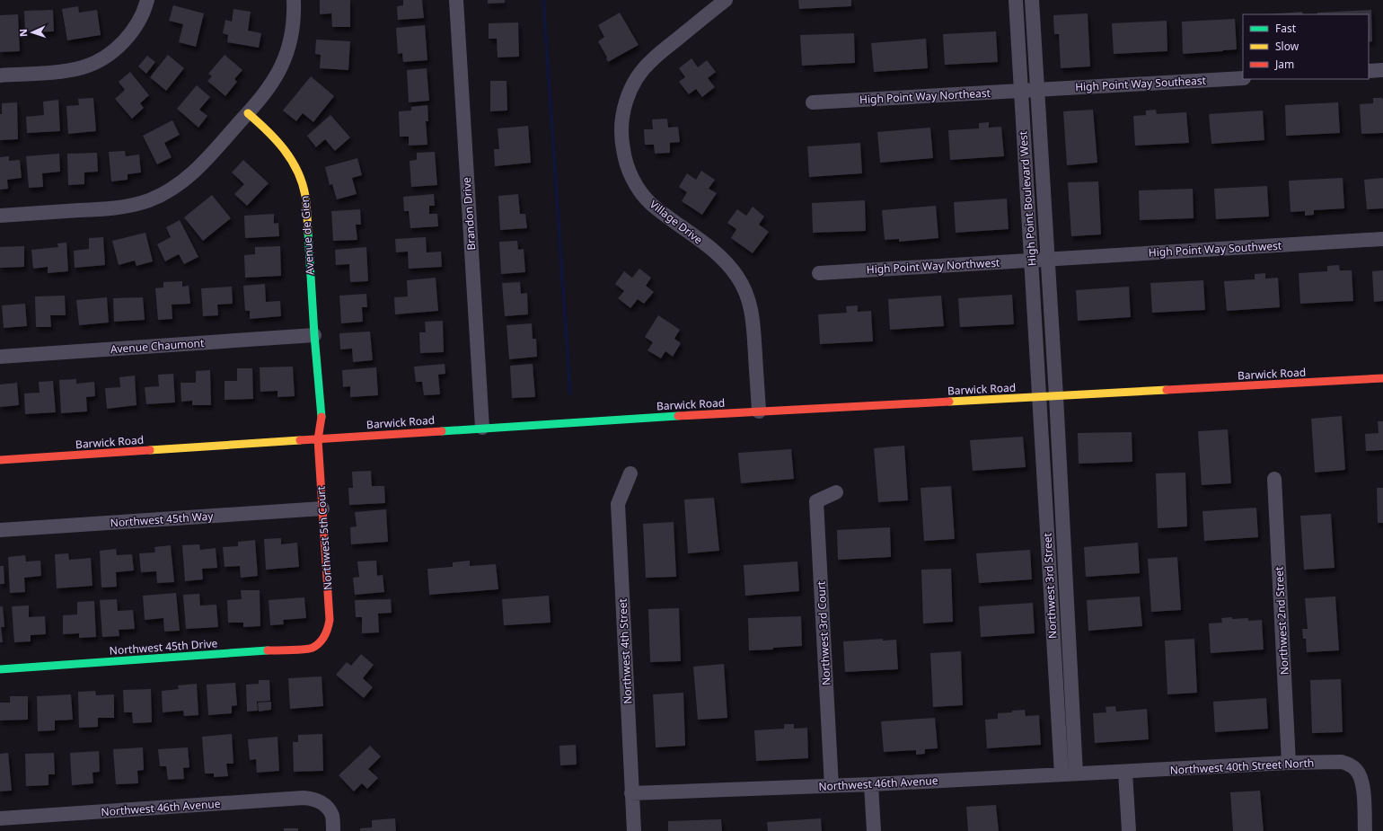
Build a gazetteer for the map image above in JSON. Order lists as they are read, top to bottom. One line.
{"streets":{"street":["High Point Way Southeast","High Point Way Northeast","High Point Boulevard West","Brandon Drive","Village Drive","Avenue de Gien","High Point Way Southwest","High Point Way Northwest","Avenue Chaumont","Barwick Road","Northwest 45th Way","Northwest 5th Court","Northwest 3rd Street","Northwest 2nd Street","Northwest 3rd Court","Northwest 45th Drive","Northwest 4th Street","Northwest 40th Street North","Northwest 46th Avenue"]},"crossings":[["High Point Way Southeast","High Point Way Northeast"],["High Point Way Southeast","High Point Boulevard West"],["High Point Way Northeast","High Point Boulevard West"],["High Point Boulevard West","High Point Way Southwest"],["High Point Boulevard West","High Point Way Northwest"],["High Point Boulevard West","Barwick Road"],["High Point Boulevard West","Northwest 3rd Street"],["Brandon Drive","Barwick Road"],["Village Drive","Barwick Road"],["Avenue de Gien","Avenue Chaumont"],["Avenue de Gien","Barwick Road"],["Avenue de Gien","Northwest 5th Court"],["High Point Way Southwest","High Point Way Northwest"],["Barwick Road","Northwest 5th Court"],["Barwick Road","Northwest 3rd Street"],["Northwest 45th Way","Northwest 5th Court"],["Northwest 5th Court","Northwest 45th Drive"],["Northwest 3rd Street","Northwest 46th Avenue"],["Northwest 2nd Street","Northwest 40th Street North"],["Northwest 3rd Court","Northwest 46th Avenue"],["Northwest 4th Street","Northwest 46th Avenue"],["Northwest 40th Street North","Northwest 46th Avenue"]],"legend":["Fast","Slow","Jam"],"north":"left"}
